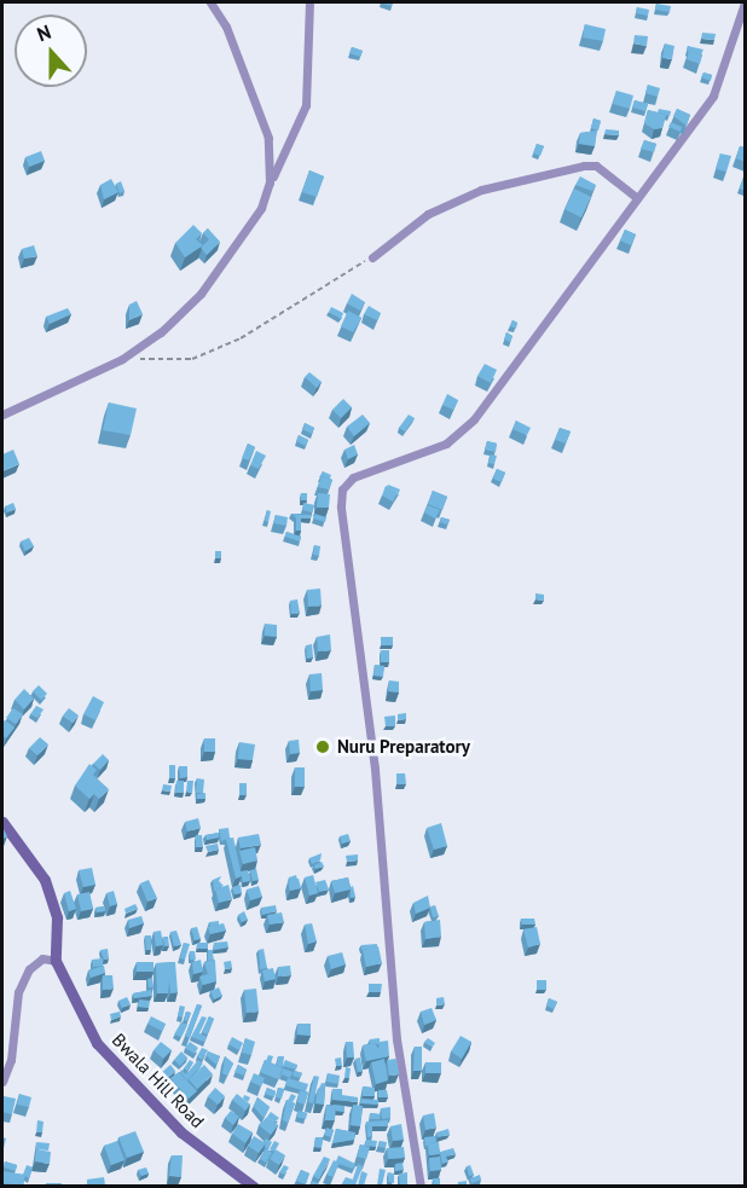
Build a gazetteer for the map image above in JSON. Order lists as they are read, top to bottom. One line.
{"streets":{"street":["Bwala Hill Road"]},"places":["Nuru Preparatory"],"north":"top"}
